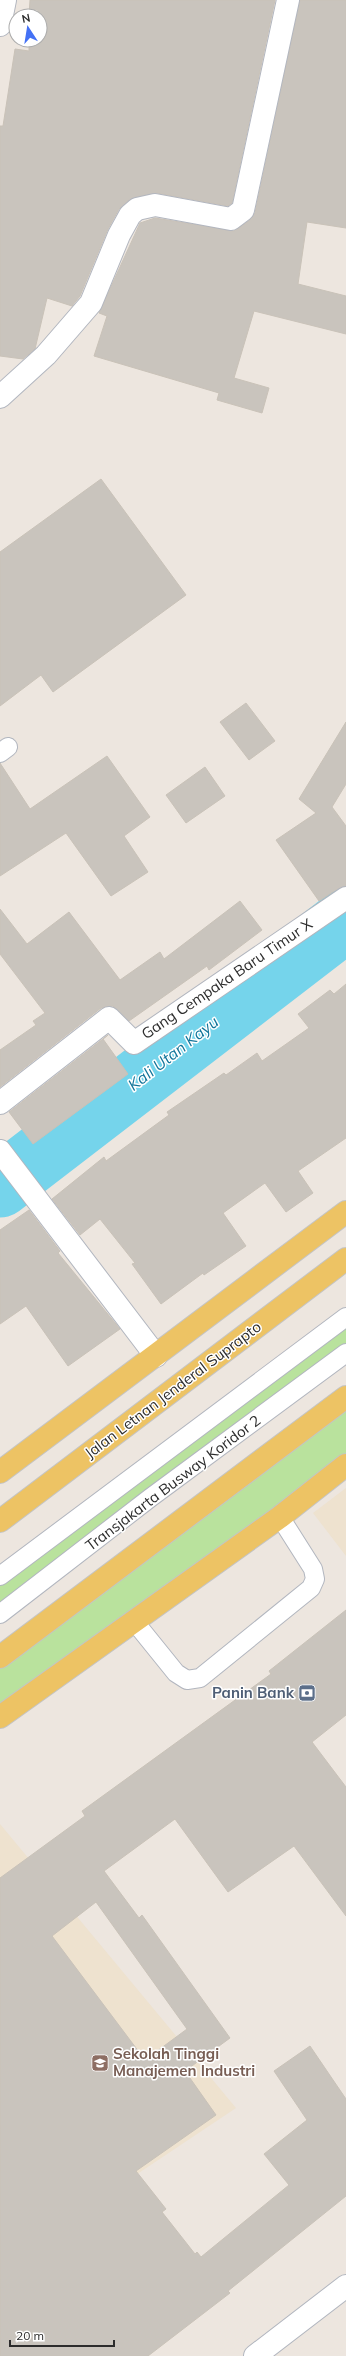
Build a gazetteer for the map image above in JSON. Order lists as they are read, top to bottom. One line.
{"streets":{"main road":["Jalan Letnan Jenderal Suprapto"],"street":["Gang Cempaka Baru Timur X"],"lane":["Transjakarta Busway Koridor 2"]},"water":["Kali Utan Kayu"],"places":{"bank":["Panin Bank"],"school or university":["Sekolah Tinggi Manajemen Industri"]},"scale_bar":"20 m","north":"top"}
